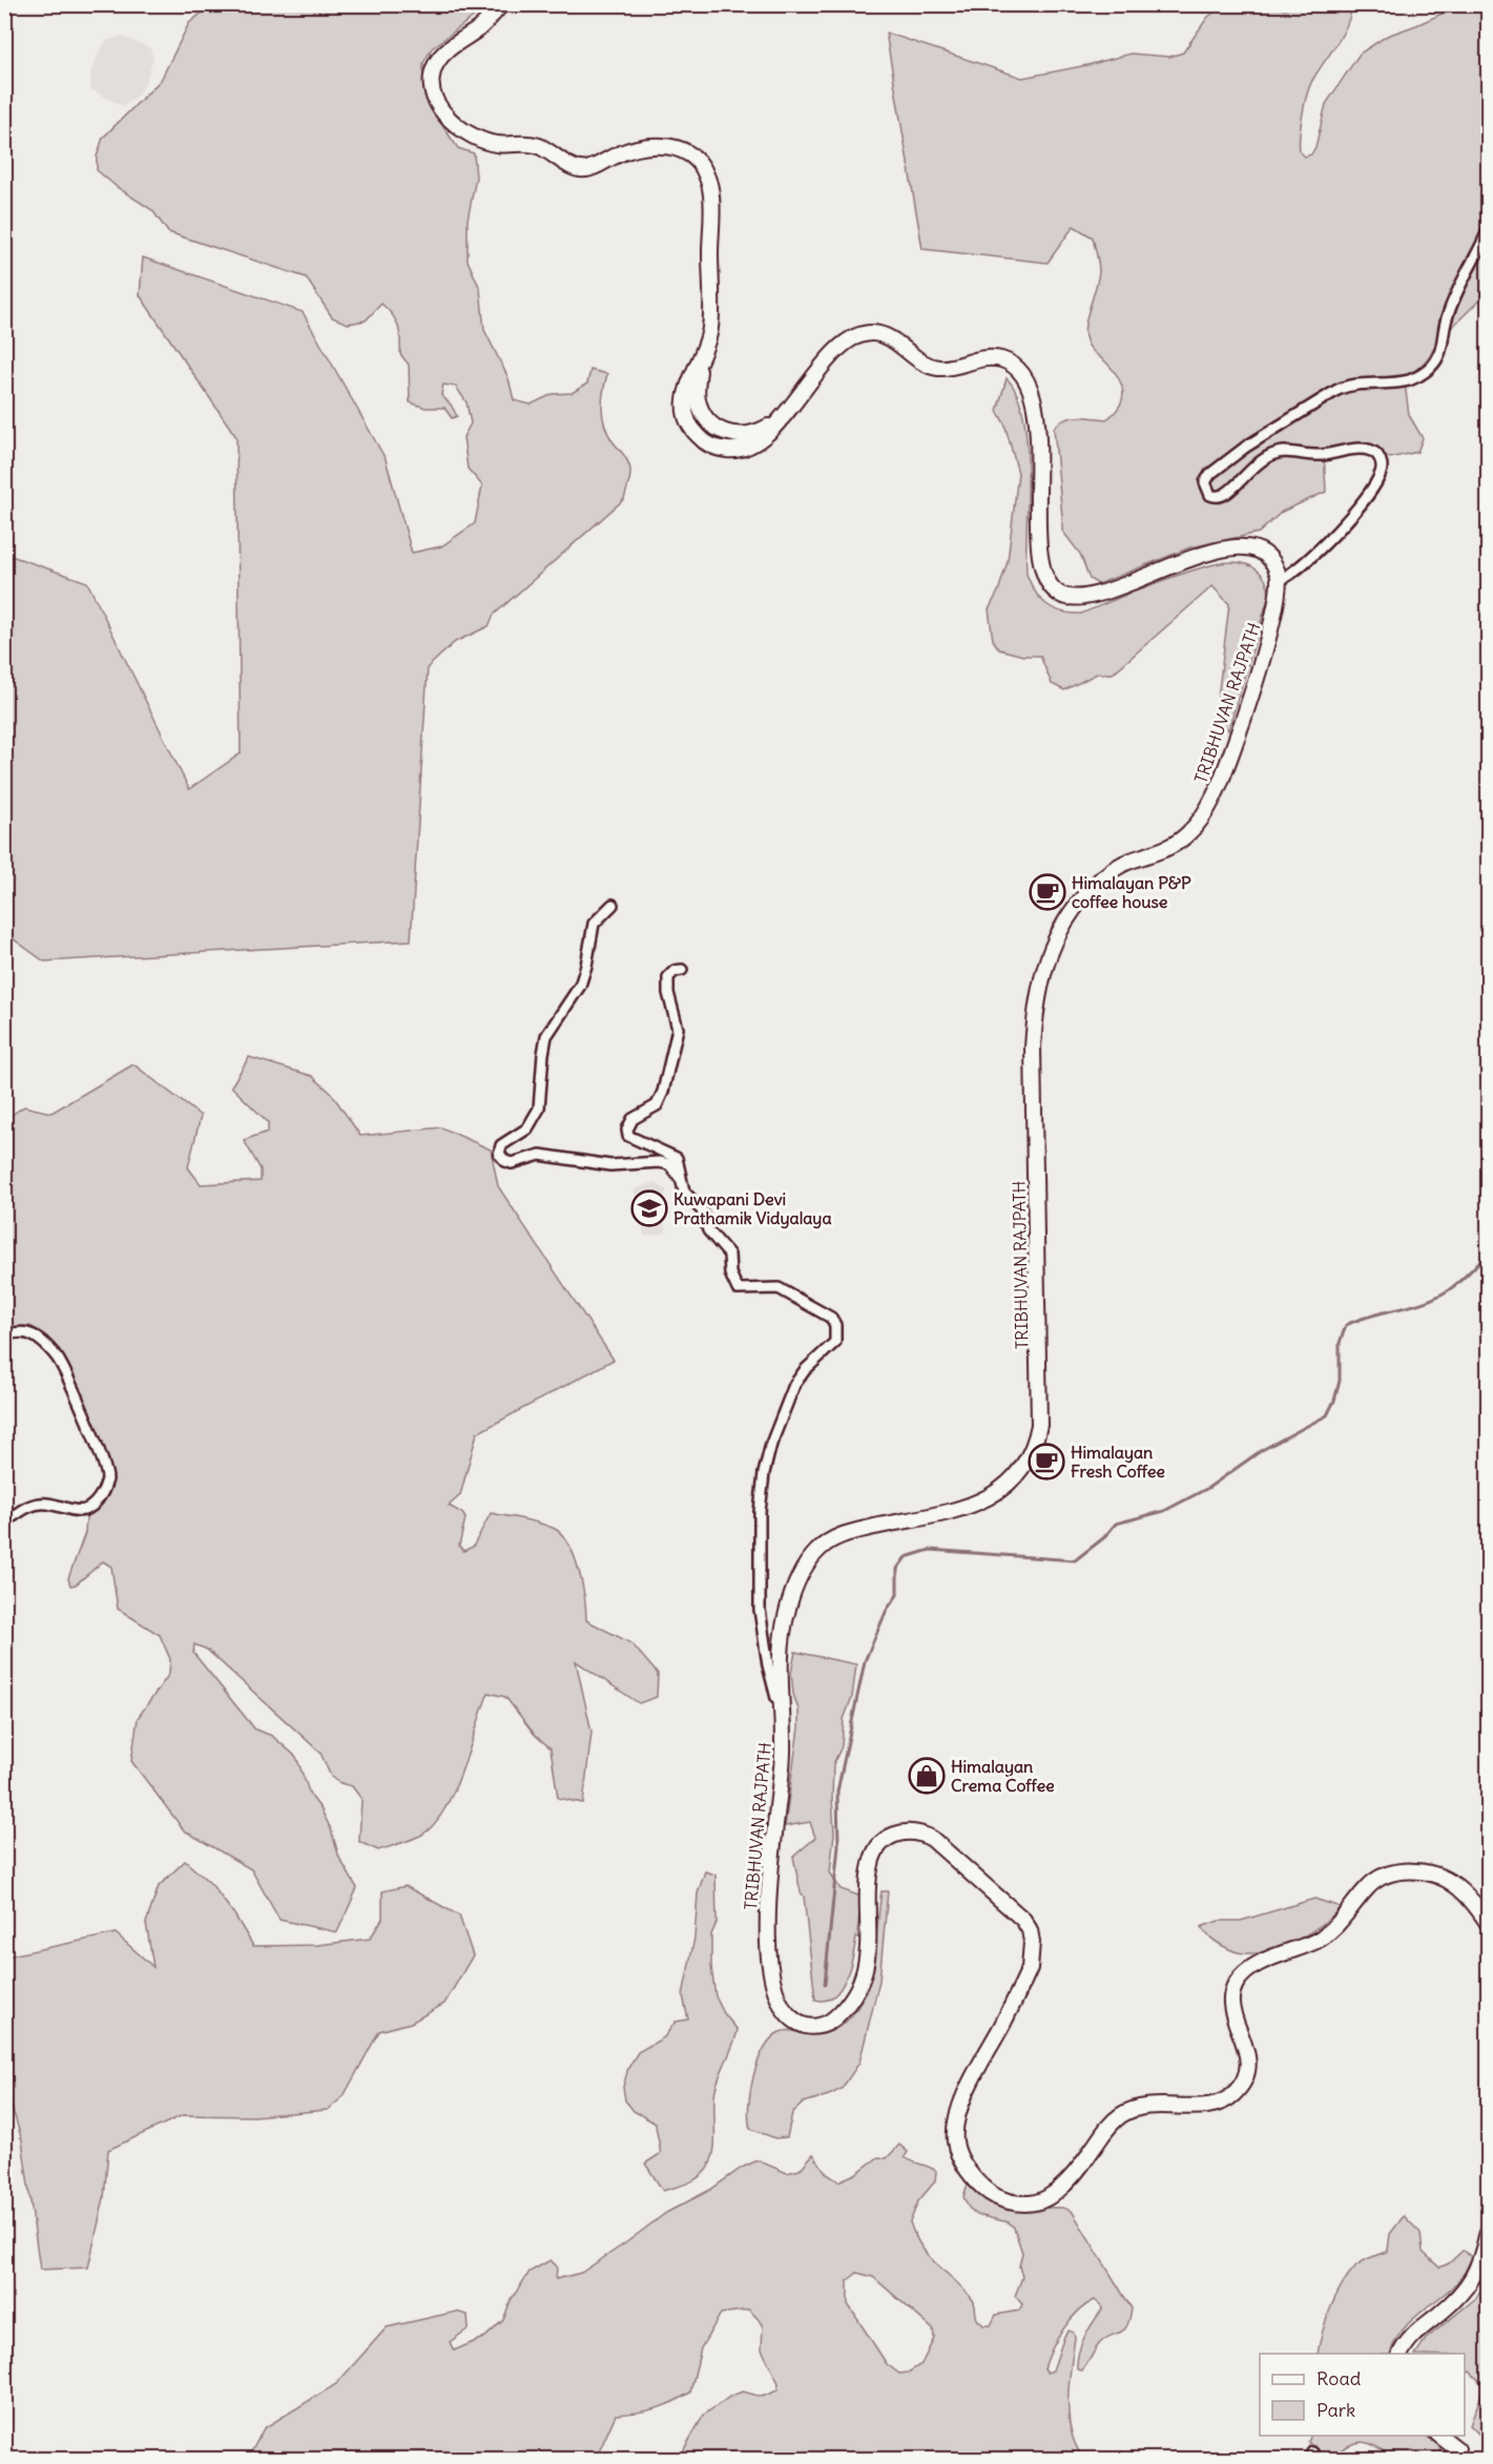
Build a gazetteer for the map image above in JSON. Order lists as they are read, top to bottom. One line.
{"streets":{"highway":["TRIBHUVAN RAJPATH"]},"places":{"cafe":["Himalayan P&P coffee house","Himalayan Fresh Coffee"],"school or university":["Kuwapani Devi Prathamik Vidyalaya"],"shop":["Himalayan Crema Coffee"]},"legend":["Road","Park"]}
